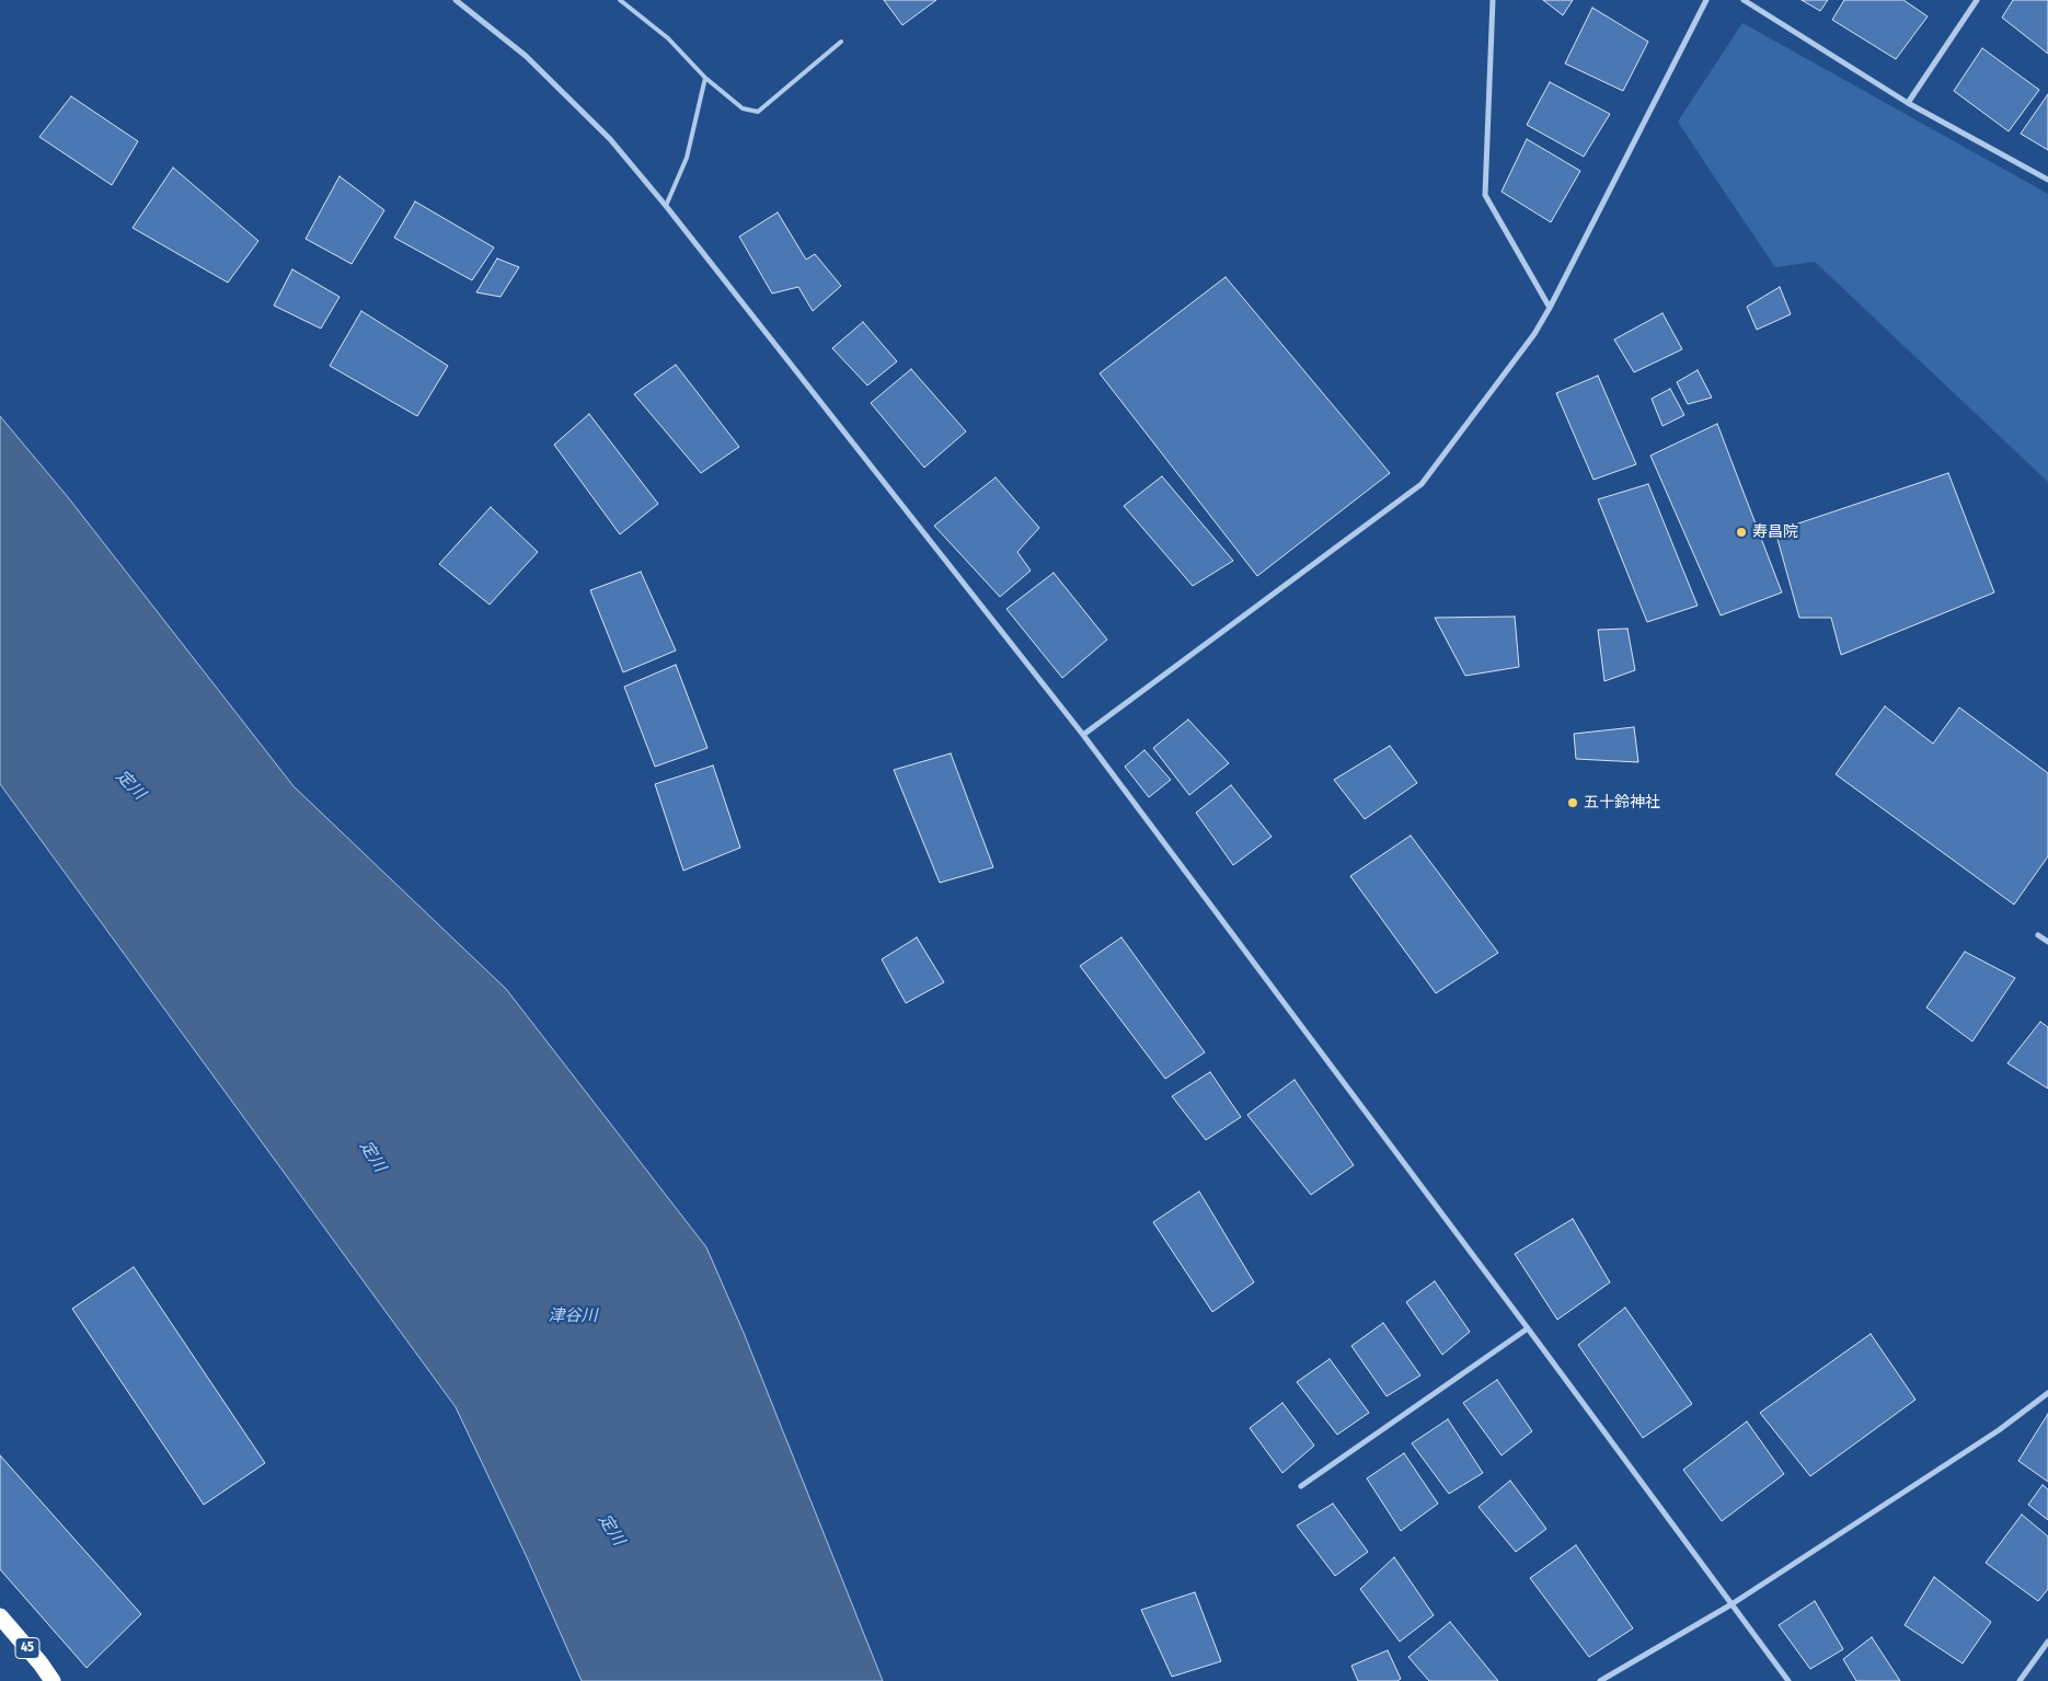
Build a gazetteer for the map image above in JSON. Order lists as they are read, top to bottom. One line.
{"streets":{"highway":["45"]},"water":["定川","津谷川"],"places":["寿昌院","五十鈴神社"]}
